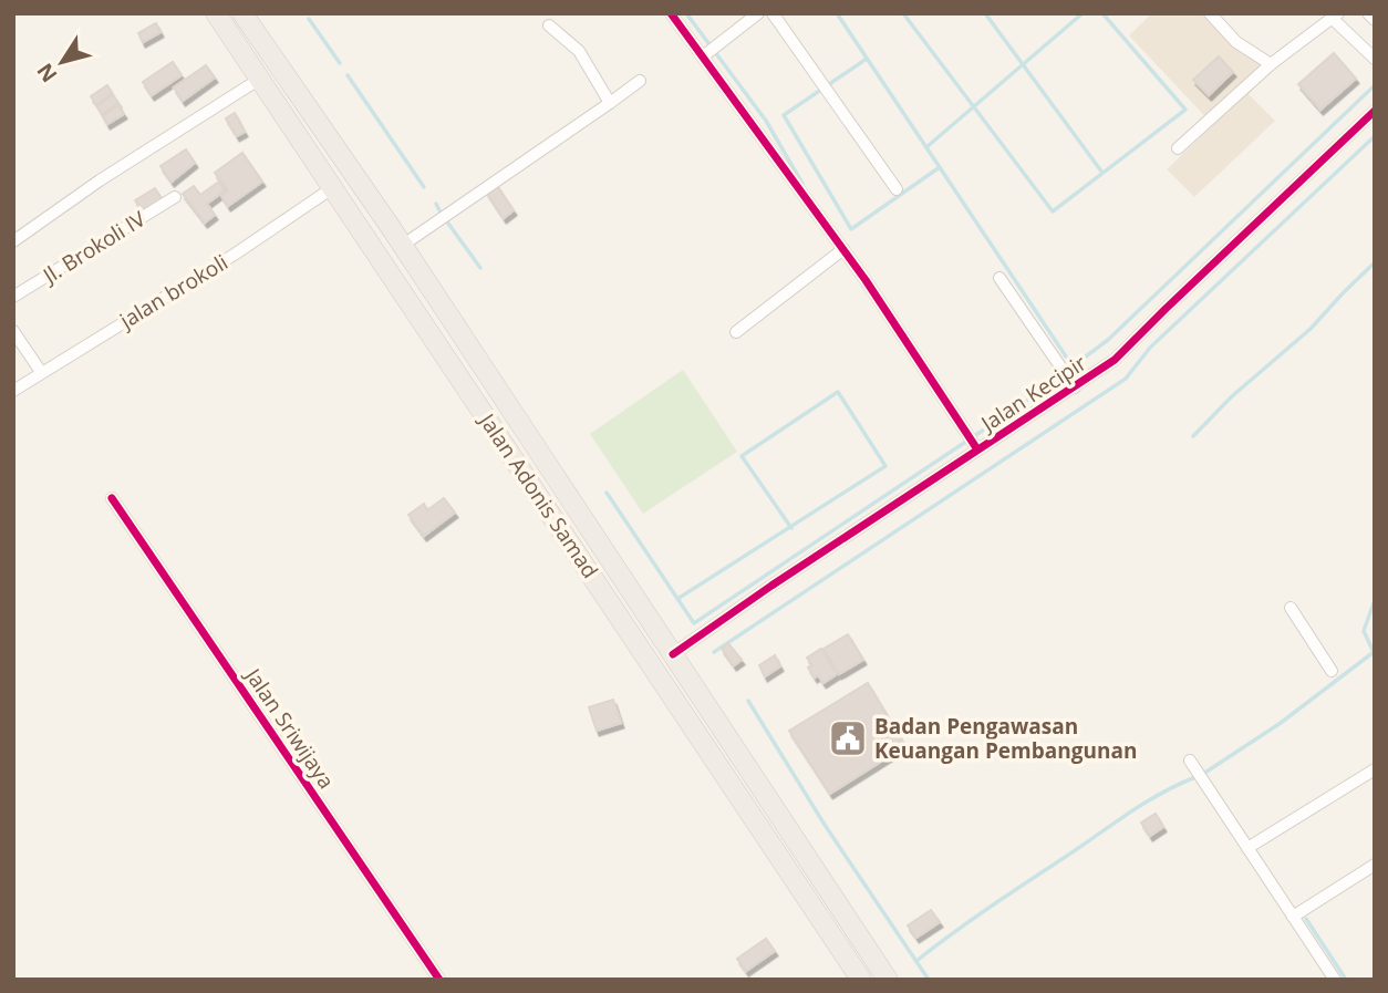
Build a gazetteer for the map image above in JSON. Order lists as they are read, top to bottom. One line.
{"streets":{"highway":["Jalan Adonis Samad"],"street":["Jl. Brokoli IV","jalan brokoli","Jalan Kecipir","Jalan Sriwijaya"]},"crossings":[["jalan brokoli","Jalan Adonis Samad"]],"places":{"public building":["Badan Pengawasan Keuangan Pembangunan"]},"north":"bottom left"}
